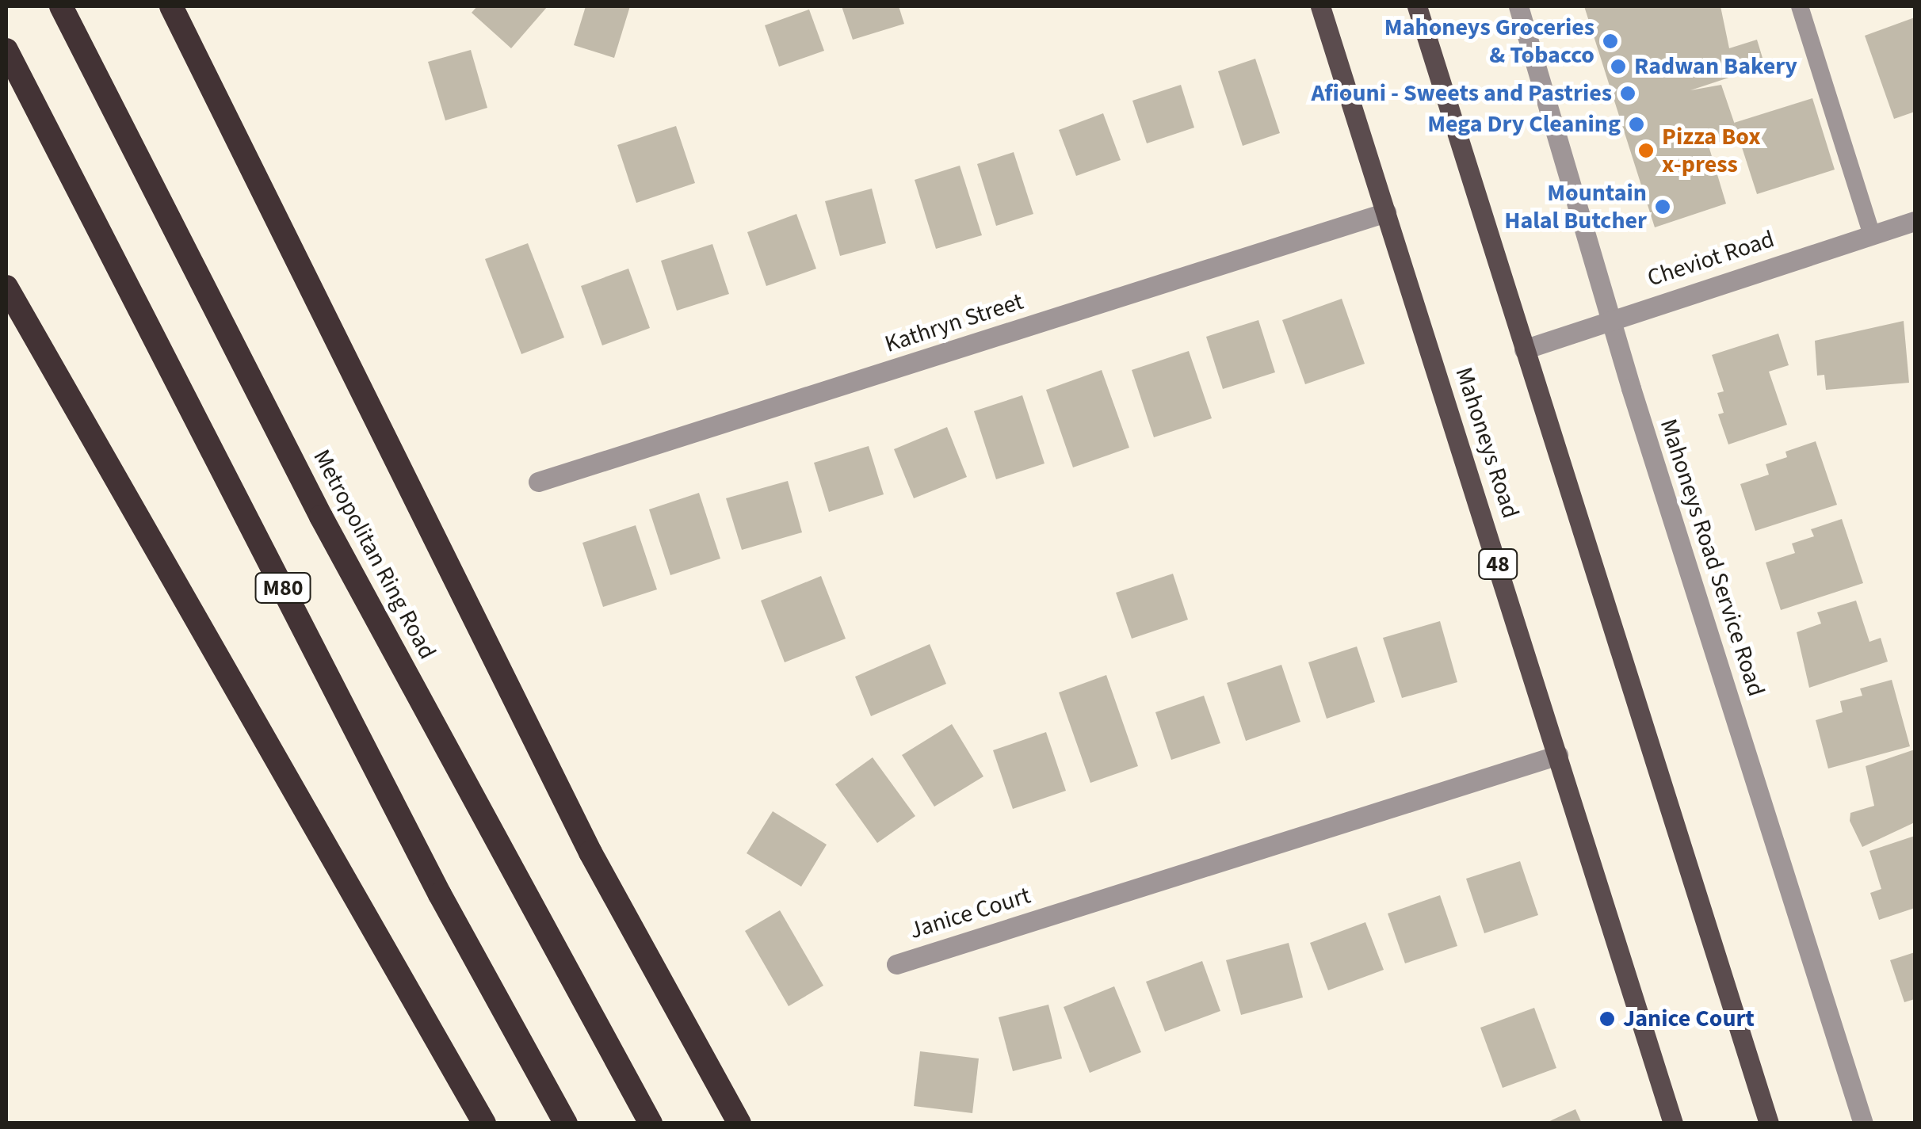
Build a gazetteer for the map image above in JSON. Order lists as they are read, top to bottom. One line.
{"streets":{"highway":["Metropolitan Ring Road","M80"],"main road":["Mahoneys Road","48"],"street":["Cheviot Road","Kathryn Street","Mahoneys Road Service Road","Janice Court"]},"crossings":[["Cheviot Road","Mahoneys Road Service Road"],["Kathryn Street","Mahoneys Road"],["Mahoneys Road","Janice Court"]],"places":["Mahoneys Groceries & Tobacco","Radwan Bakery","Afiouni - Sweets and Pastries","Mega Dry Cleaning","Pizza Box x-press","Mountain Halal Butcher","Janice Court"]}
